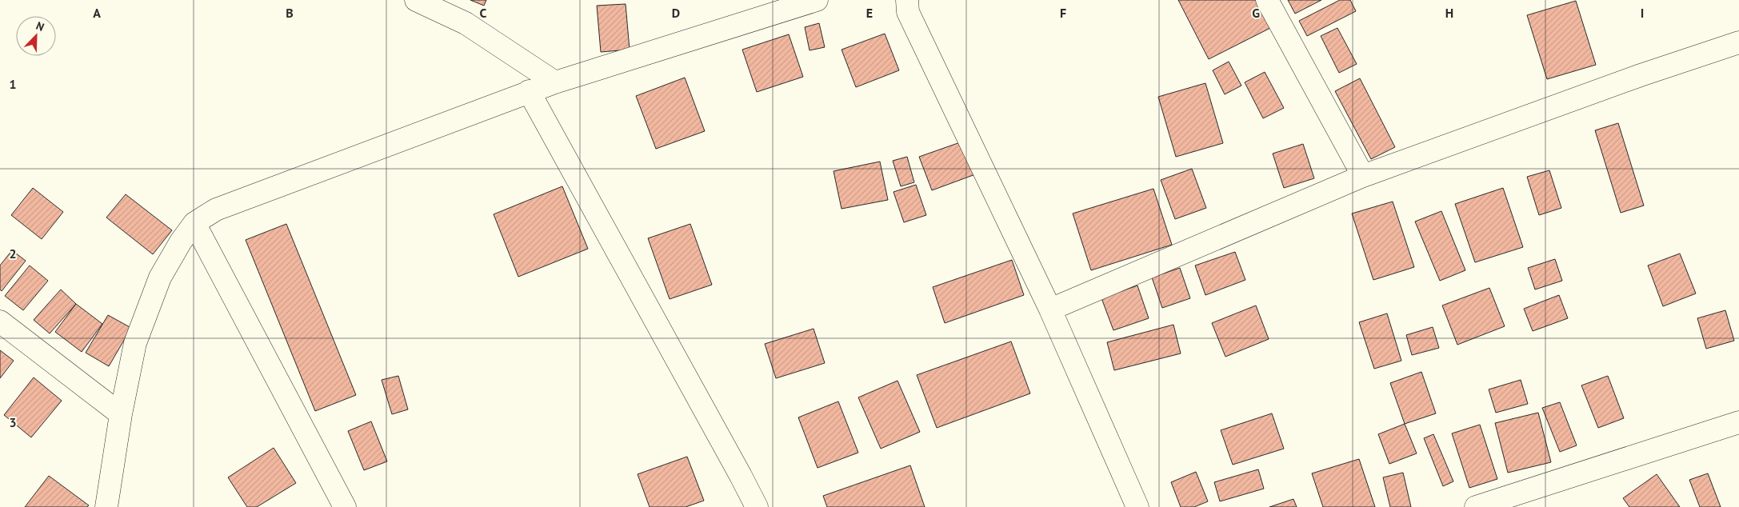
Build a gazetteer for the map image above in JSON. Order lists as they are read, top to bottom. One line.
{"north":"top right","grid":{"columns":["A","B","C","D","E","F","G","H","I"],"rows":["1","2","3"]}}
